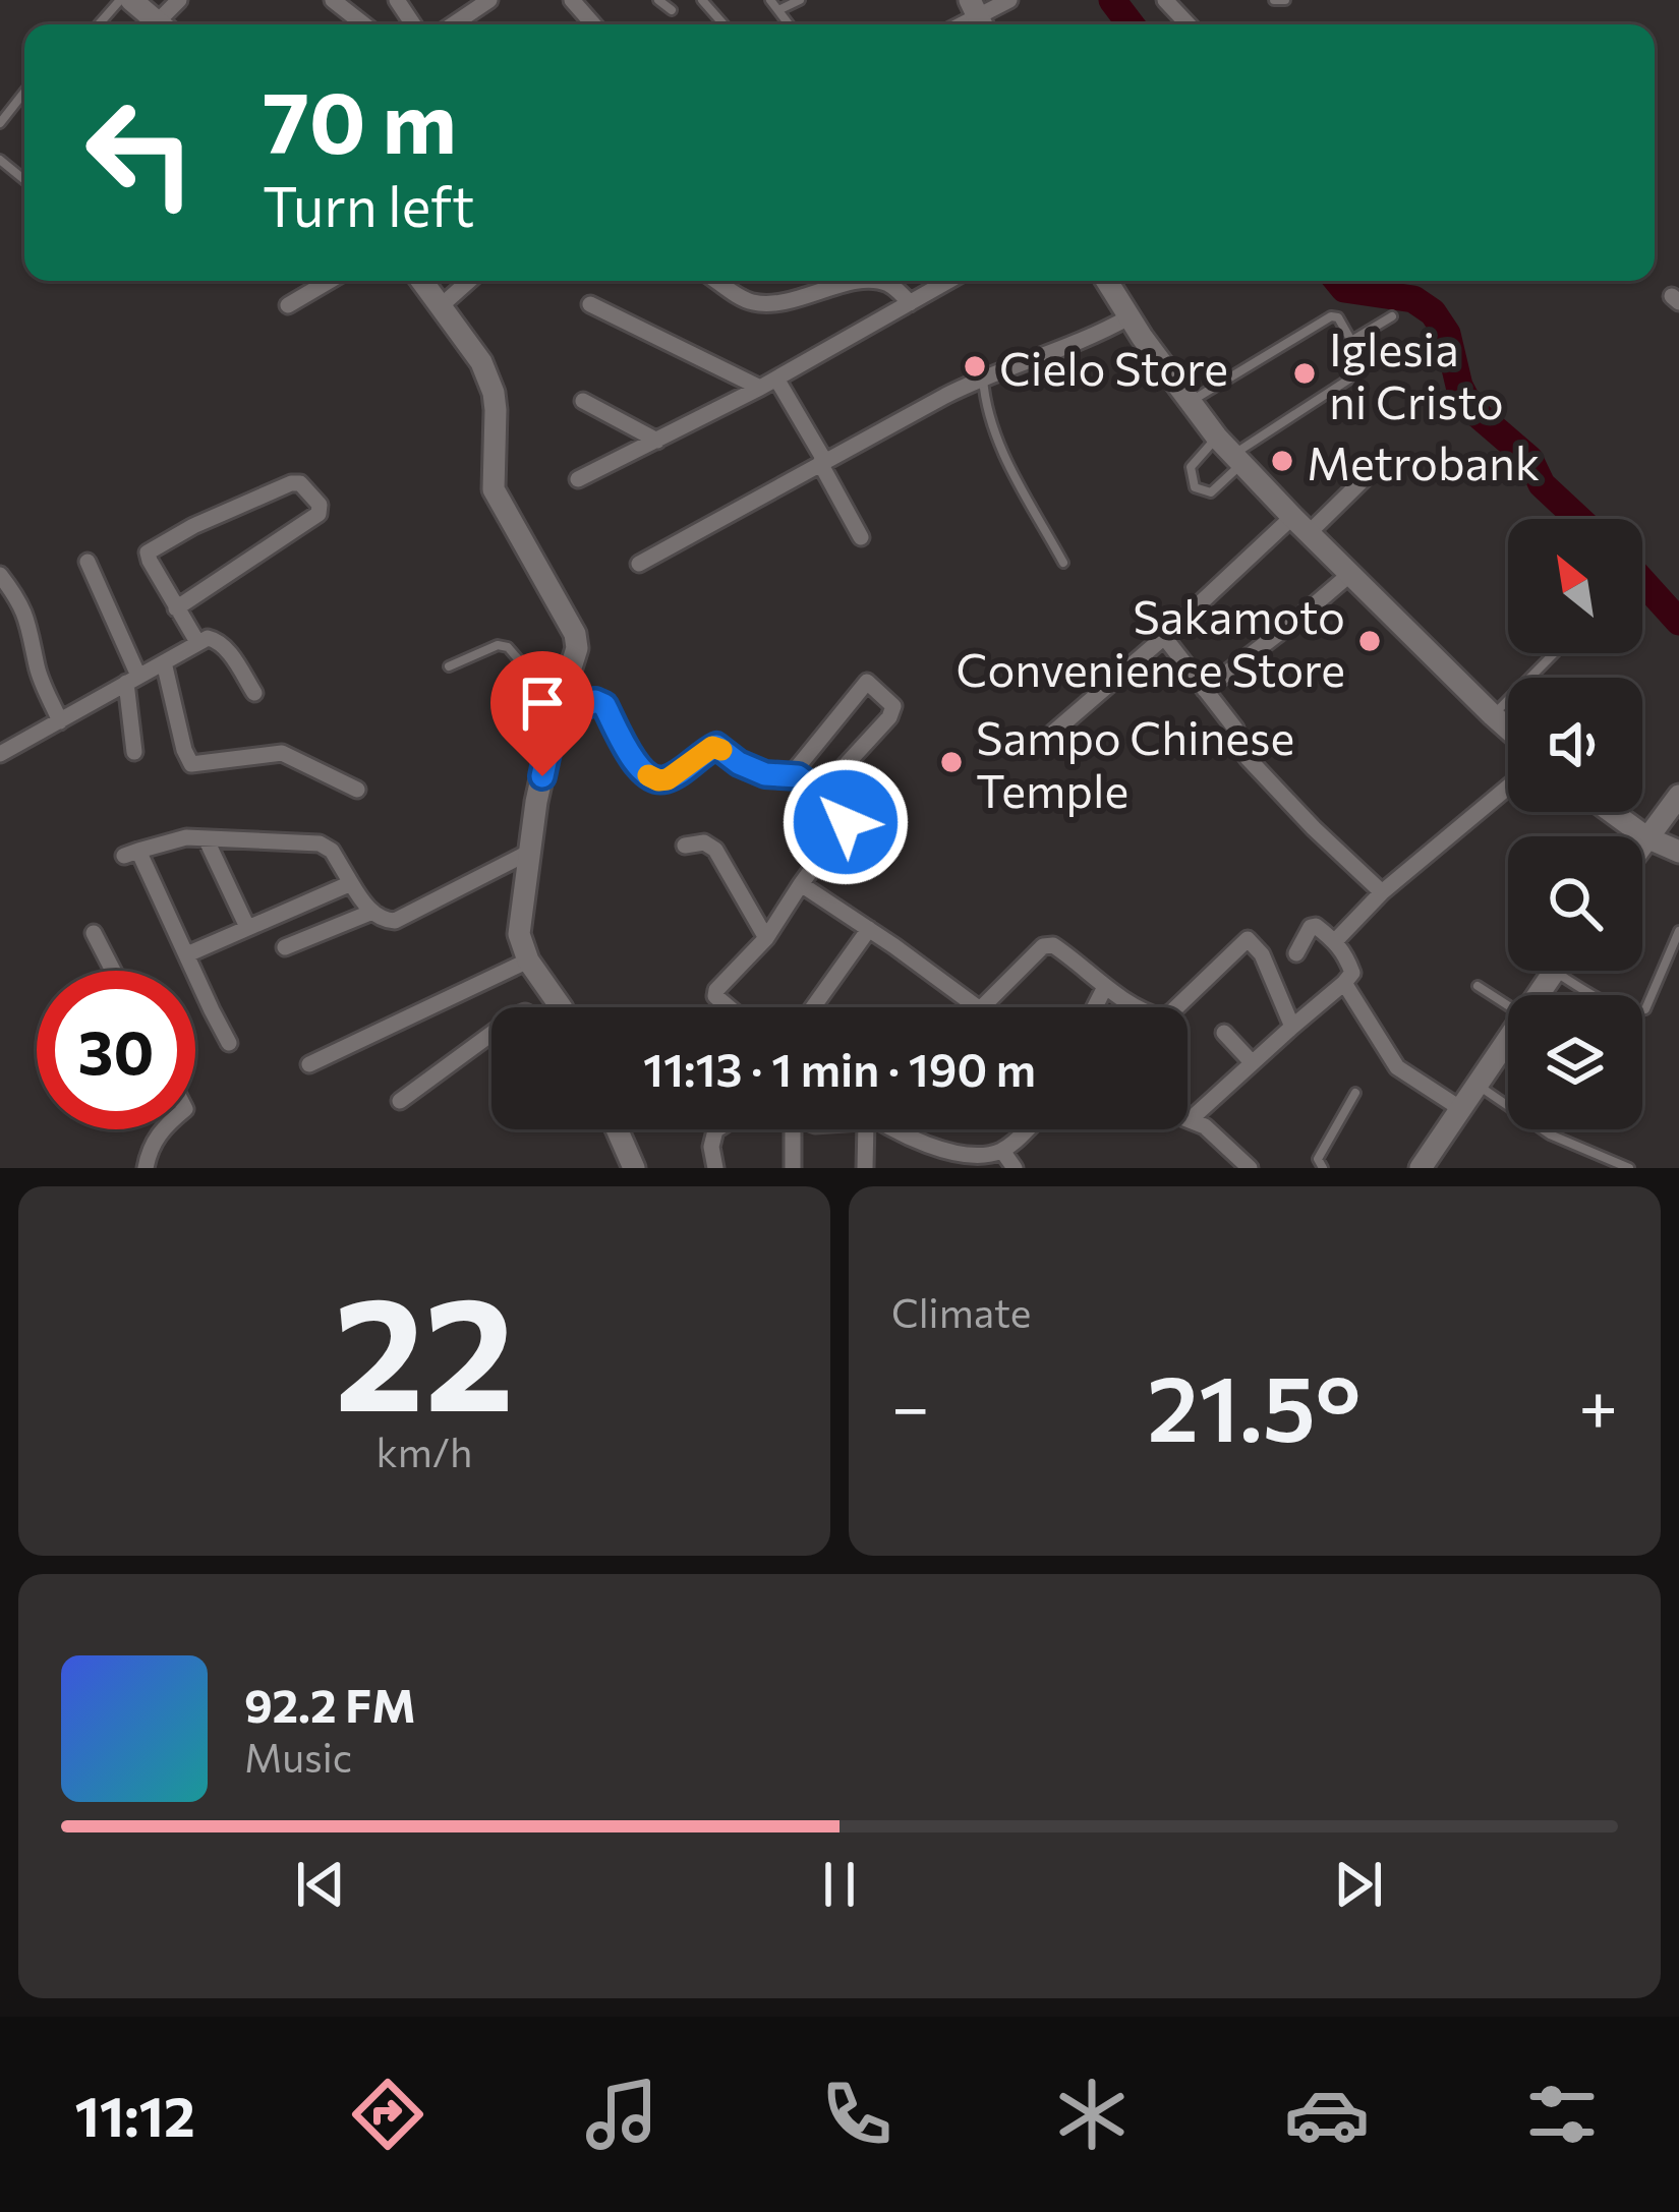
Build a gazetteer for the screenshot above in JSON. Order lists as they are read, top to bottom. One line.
{"places":["Cielo Store","Iglesia ni Cristo","Metrobank","Sakamoto Convenience Store","Sampo Chinese Temple"],"north":"top left","page":{"turn":["70 m","Turn left"],"limit":"30","trip":"11:13 · 1 min · 190 m","tile":[["22","km/h"],"Climate"],"heat":["−","21.5°","+"],"song":["92.2 FM","Music"],"tabs":"11:12"}}
